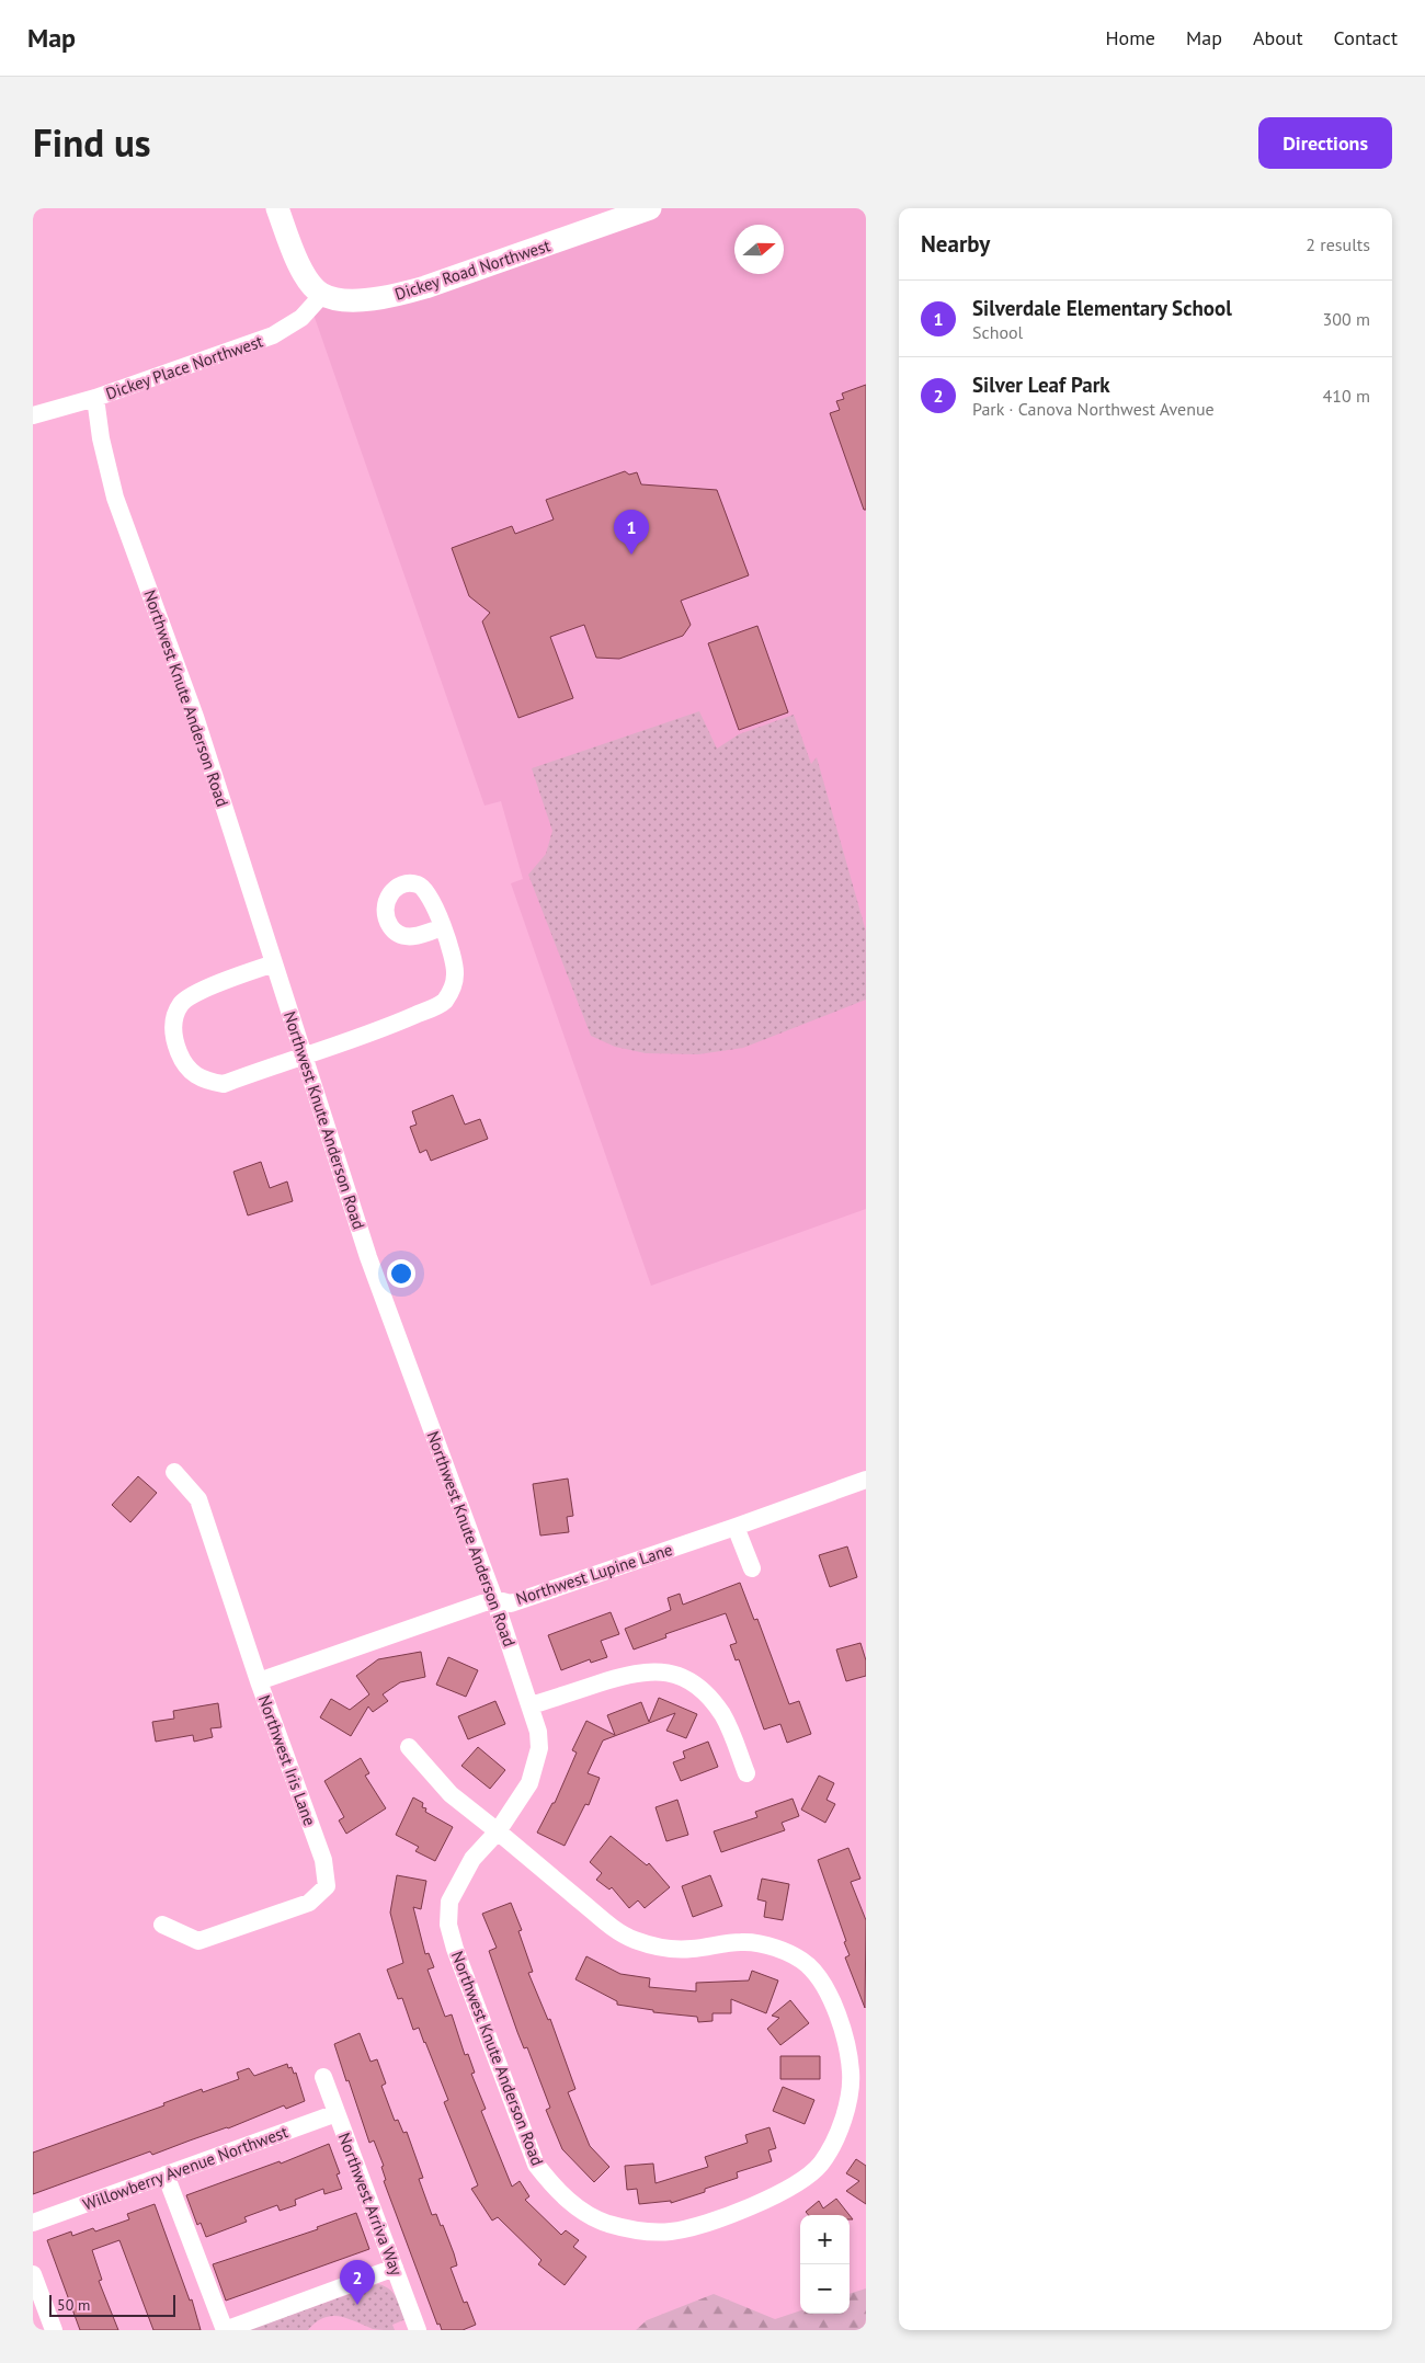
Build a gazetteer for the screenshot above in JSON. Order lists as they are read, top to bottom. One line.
{"streets":{"street":["Dickey Road Northwest","Dickey Place Northwest","Northwest Knute Anderson Road","Northwest Lupine Lane","Northwest Iris Lane","Willowberry Avenue Northwest","Northwest Arriva Way"]},"crossings":[["Dickey Road Northwest","Dickey Place Northwest"],["Dickey Place Northwest","Northwest Knute Anderson Road"],["Northwest Knute Anderson Road","Northwest Lupine Lane"],["Northwest Lupine Lane","Northwest Iris Lane"],["Willowberry Avenue Northwest","Northwest Arriva Way"]],"scale_bar":"50 m","north":"right","page":{"header":"Map","nav":["Home","Map","About","Contact"],"title":"Find us","buttons":"Directions","heading":["Nearby","2 results"],"list":[{"mark":"1","name":"Silverdale Elementary School","note":"School","value":"300 m"},{"mark":"2","name":"Silver Leaf Park","note":"Park · Canova Northwest Avenue","value":"410 m"}],"pins":["1","2"],"map_buttons":["+","−"],"scale":"50 m"}}
